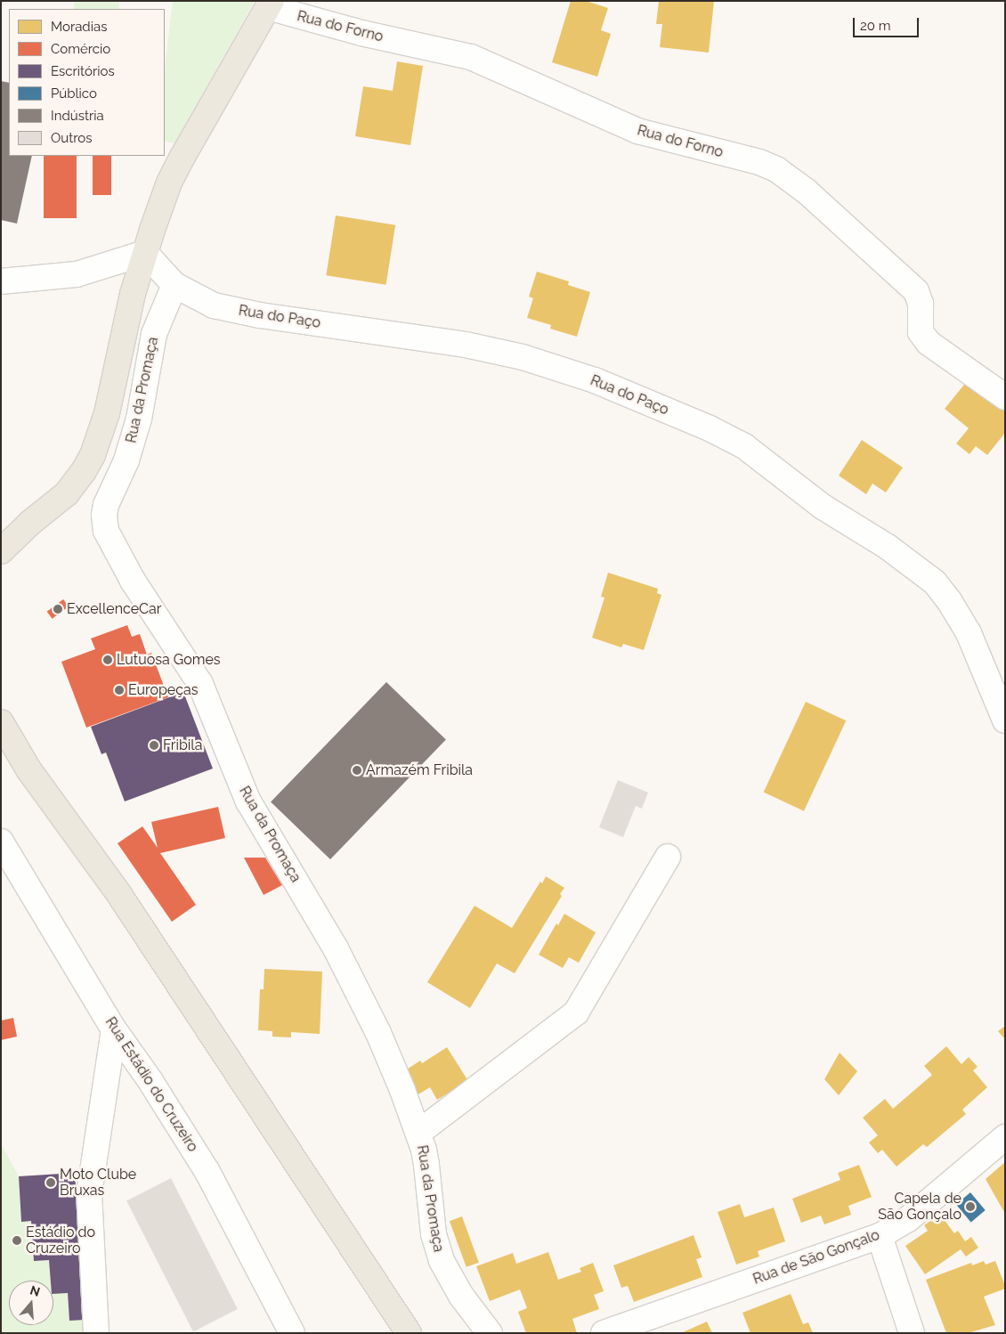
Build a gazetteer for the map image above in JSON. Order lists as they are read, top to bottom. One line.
{"streets":{"street":["Rua do Forno","Rua do Paço","Rua da Promaça","Rua Estádio do Cruzeiro","Rua de São Gonçalo"]},"crossings":[["Rua do Paço","Rua da Promaça"]],"places":["ExcellenceCar","Lutuosa Gomes","Europeças","Fribila","Armazém Fribila","Moto Clube Bruxas","Capela de São Gonçalo","Estádio do Cruzeiro"],"legend":["Moradias","Comércio","Escritórios","Público","Indústria","Outros"],"scale_bar":"20 m","north":"top"}
